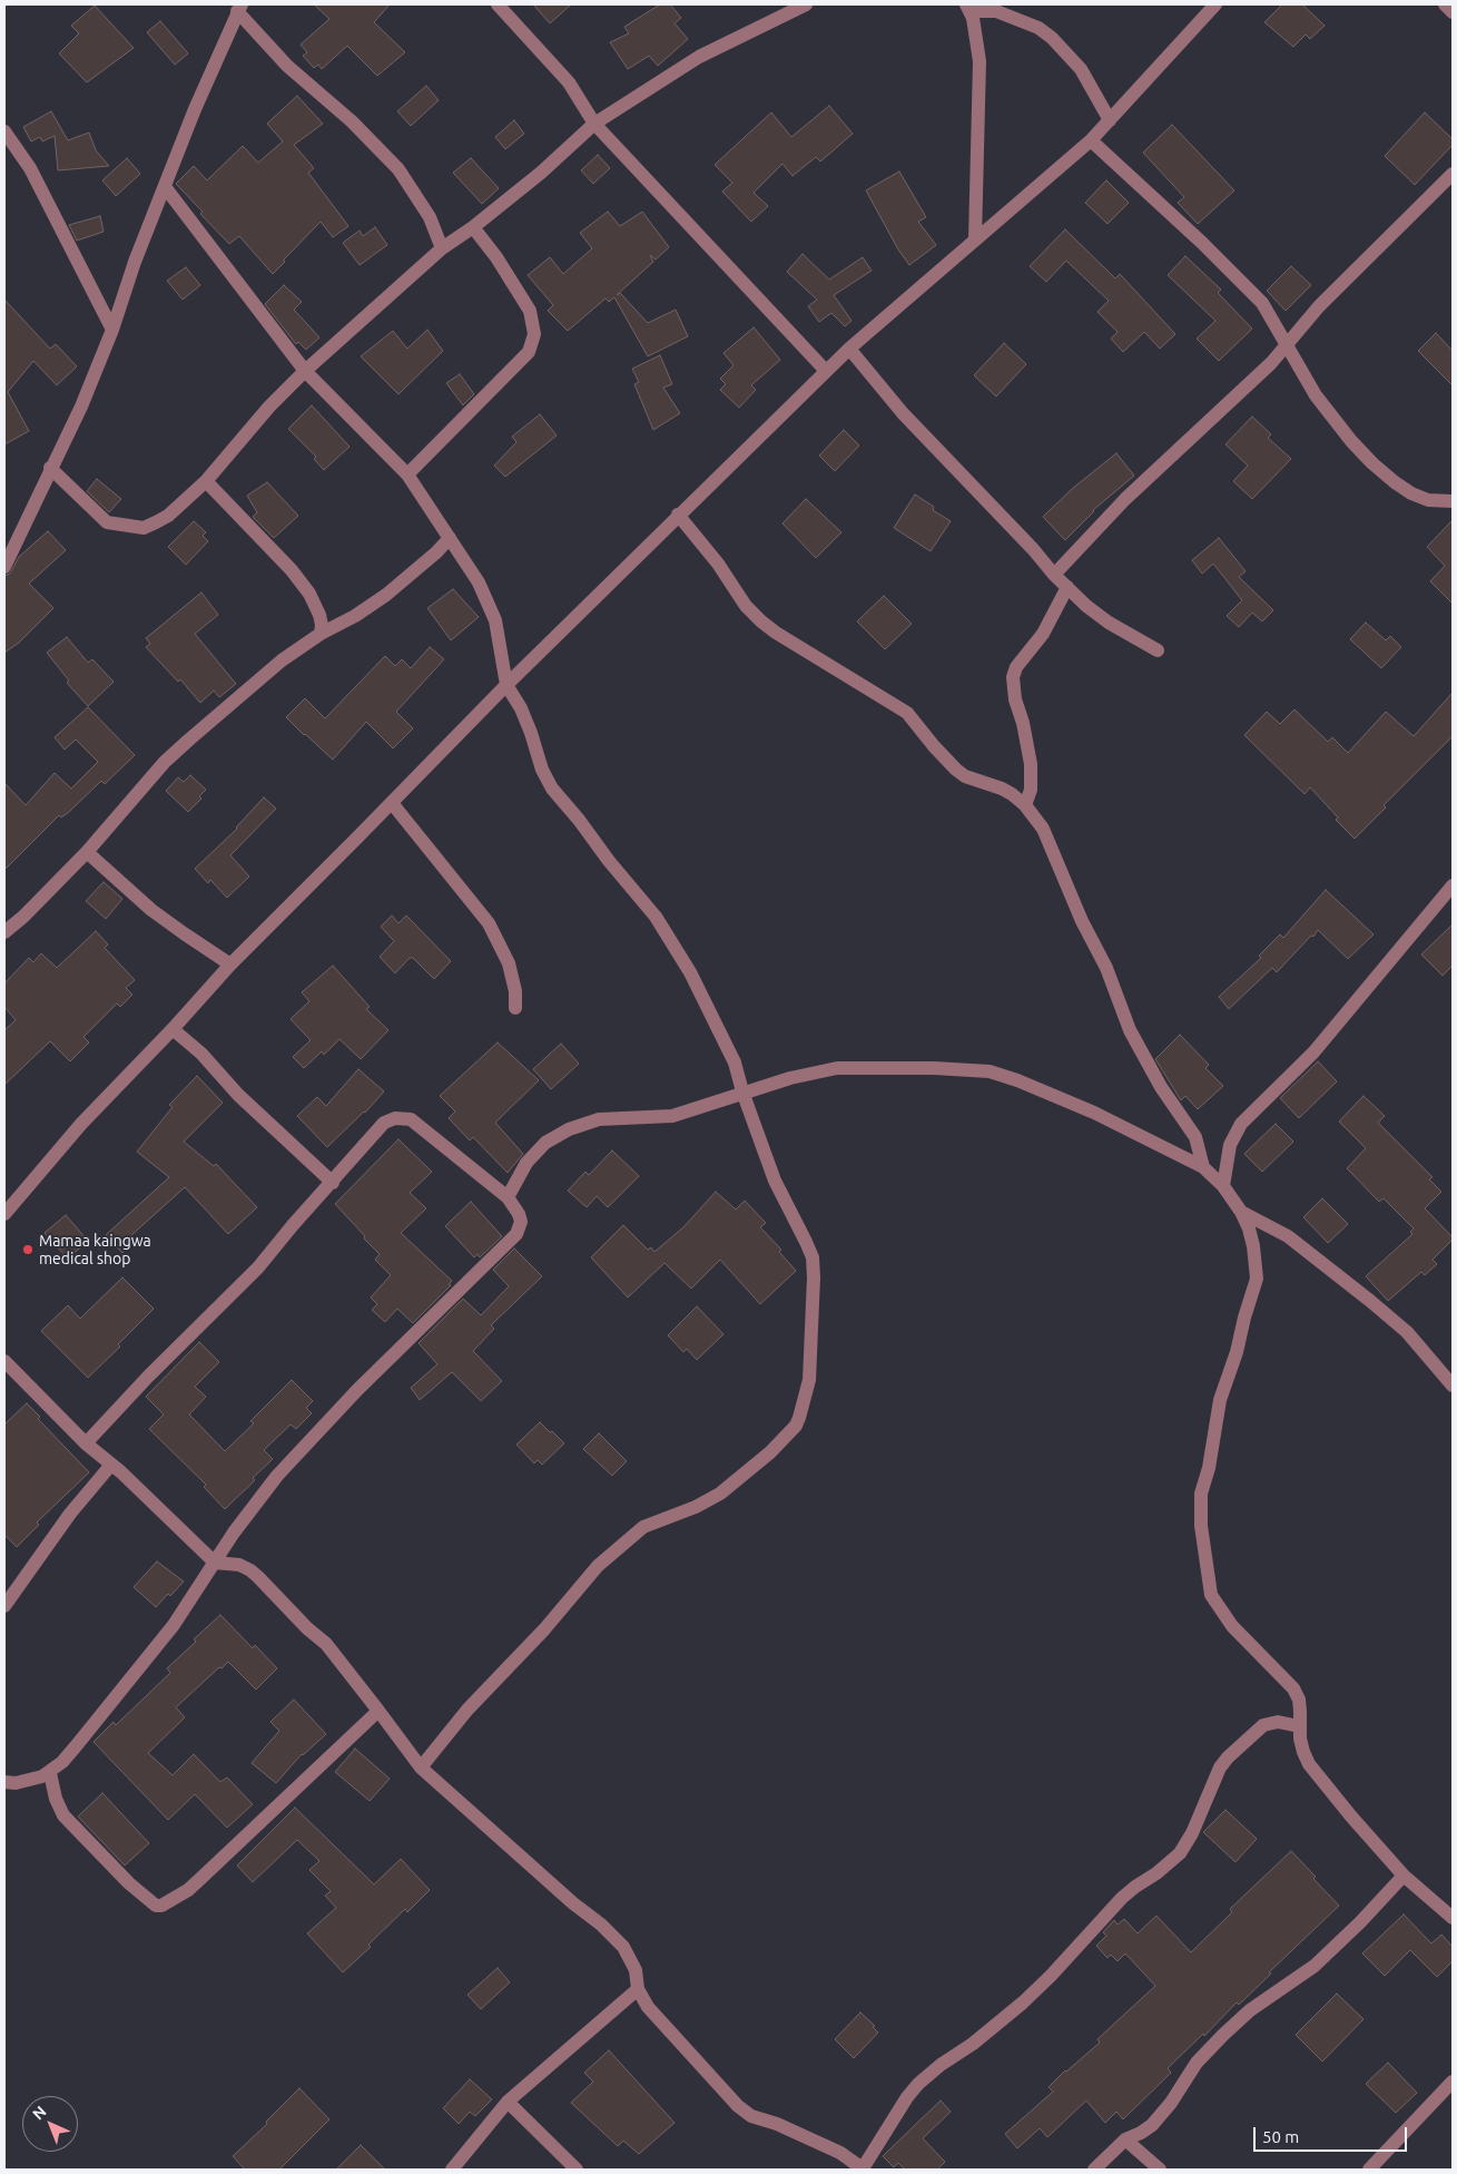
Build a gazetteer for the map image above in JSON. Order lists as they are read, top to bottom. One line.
{"places":["Mamaa kaingwa medical shop"],"scale_bar":"50 m","north":"top left"}
